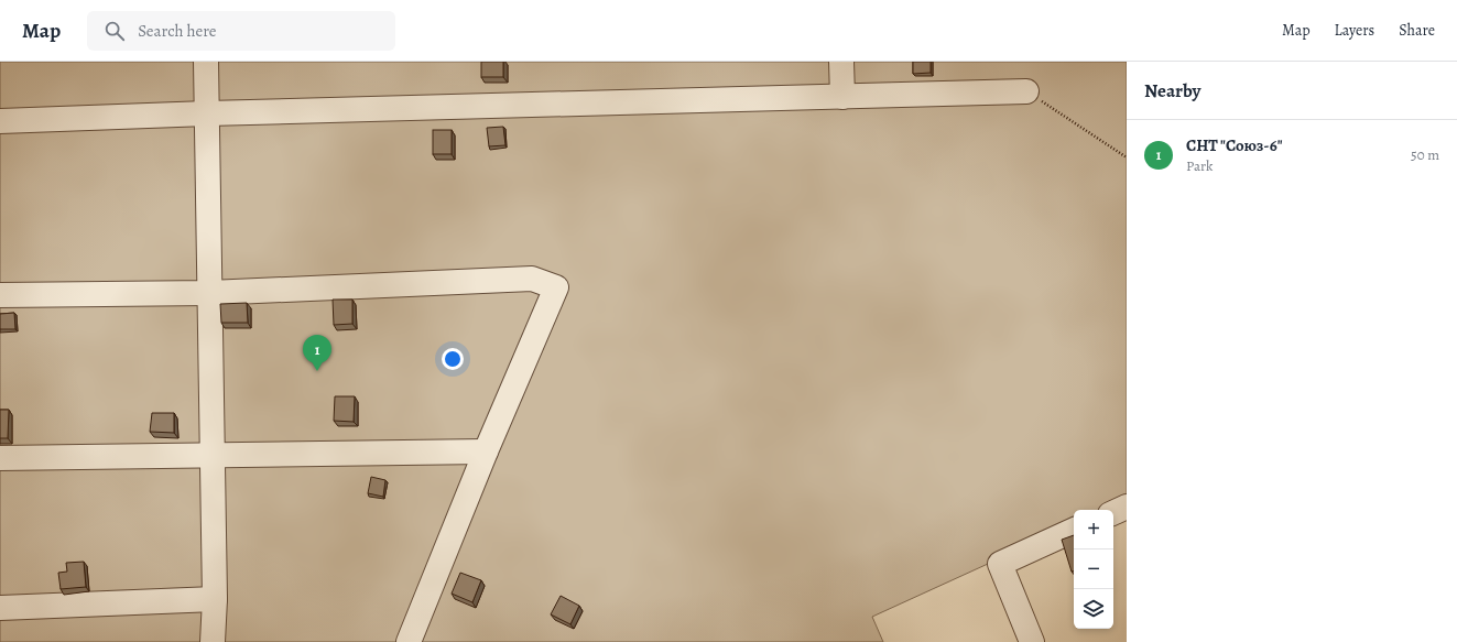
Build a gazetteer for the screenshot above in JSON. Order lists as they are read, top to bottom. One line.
{"page":{"header":"Map","search":"Search here","nav":["Map","Layers","Share"],"heading":"Nearby","list":[{"mark":"1","name":"СНТ \"Союз-6\"","note":"Park","value":"50 m"}],"pins":"1","map_buttons":["+","−"]}}
